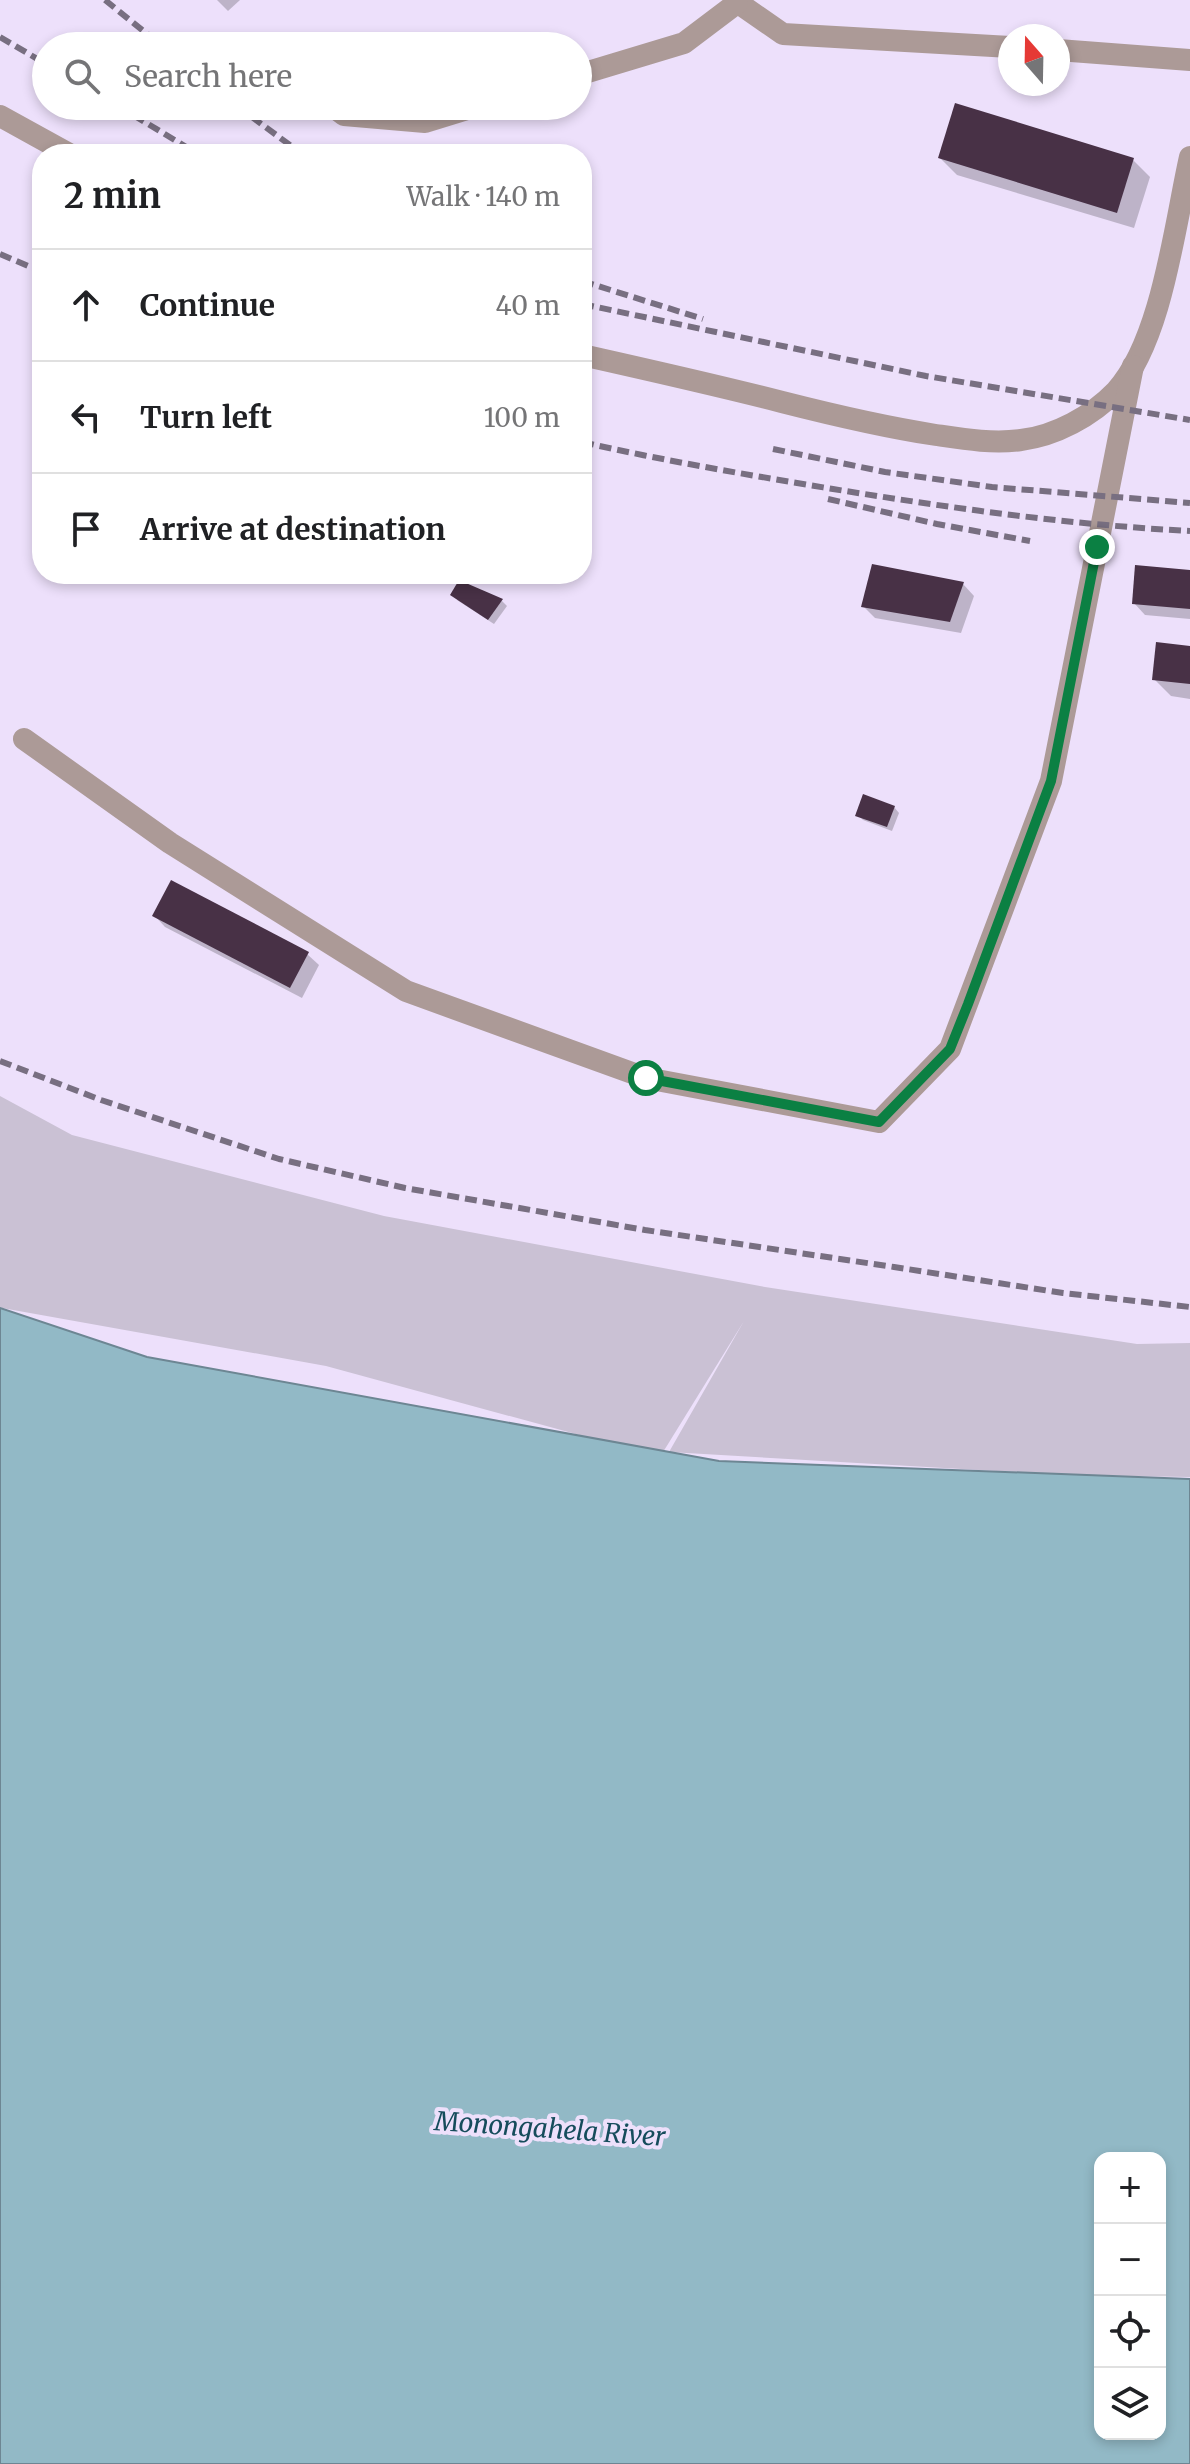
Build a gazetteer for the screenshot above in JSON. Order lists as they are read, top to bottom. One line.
{"water":["Monongahela River"],"north":"top","page":{"search":"Search here","heading":["2 min","Walk · 140 m"],"list":[["Continue","40 m"],["Turn left","100 m"],"Arrive at destination"],"map_buttons":["+","−"]}}
